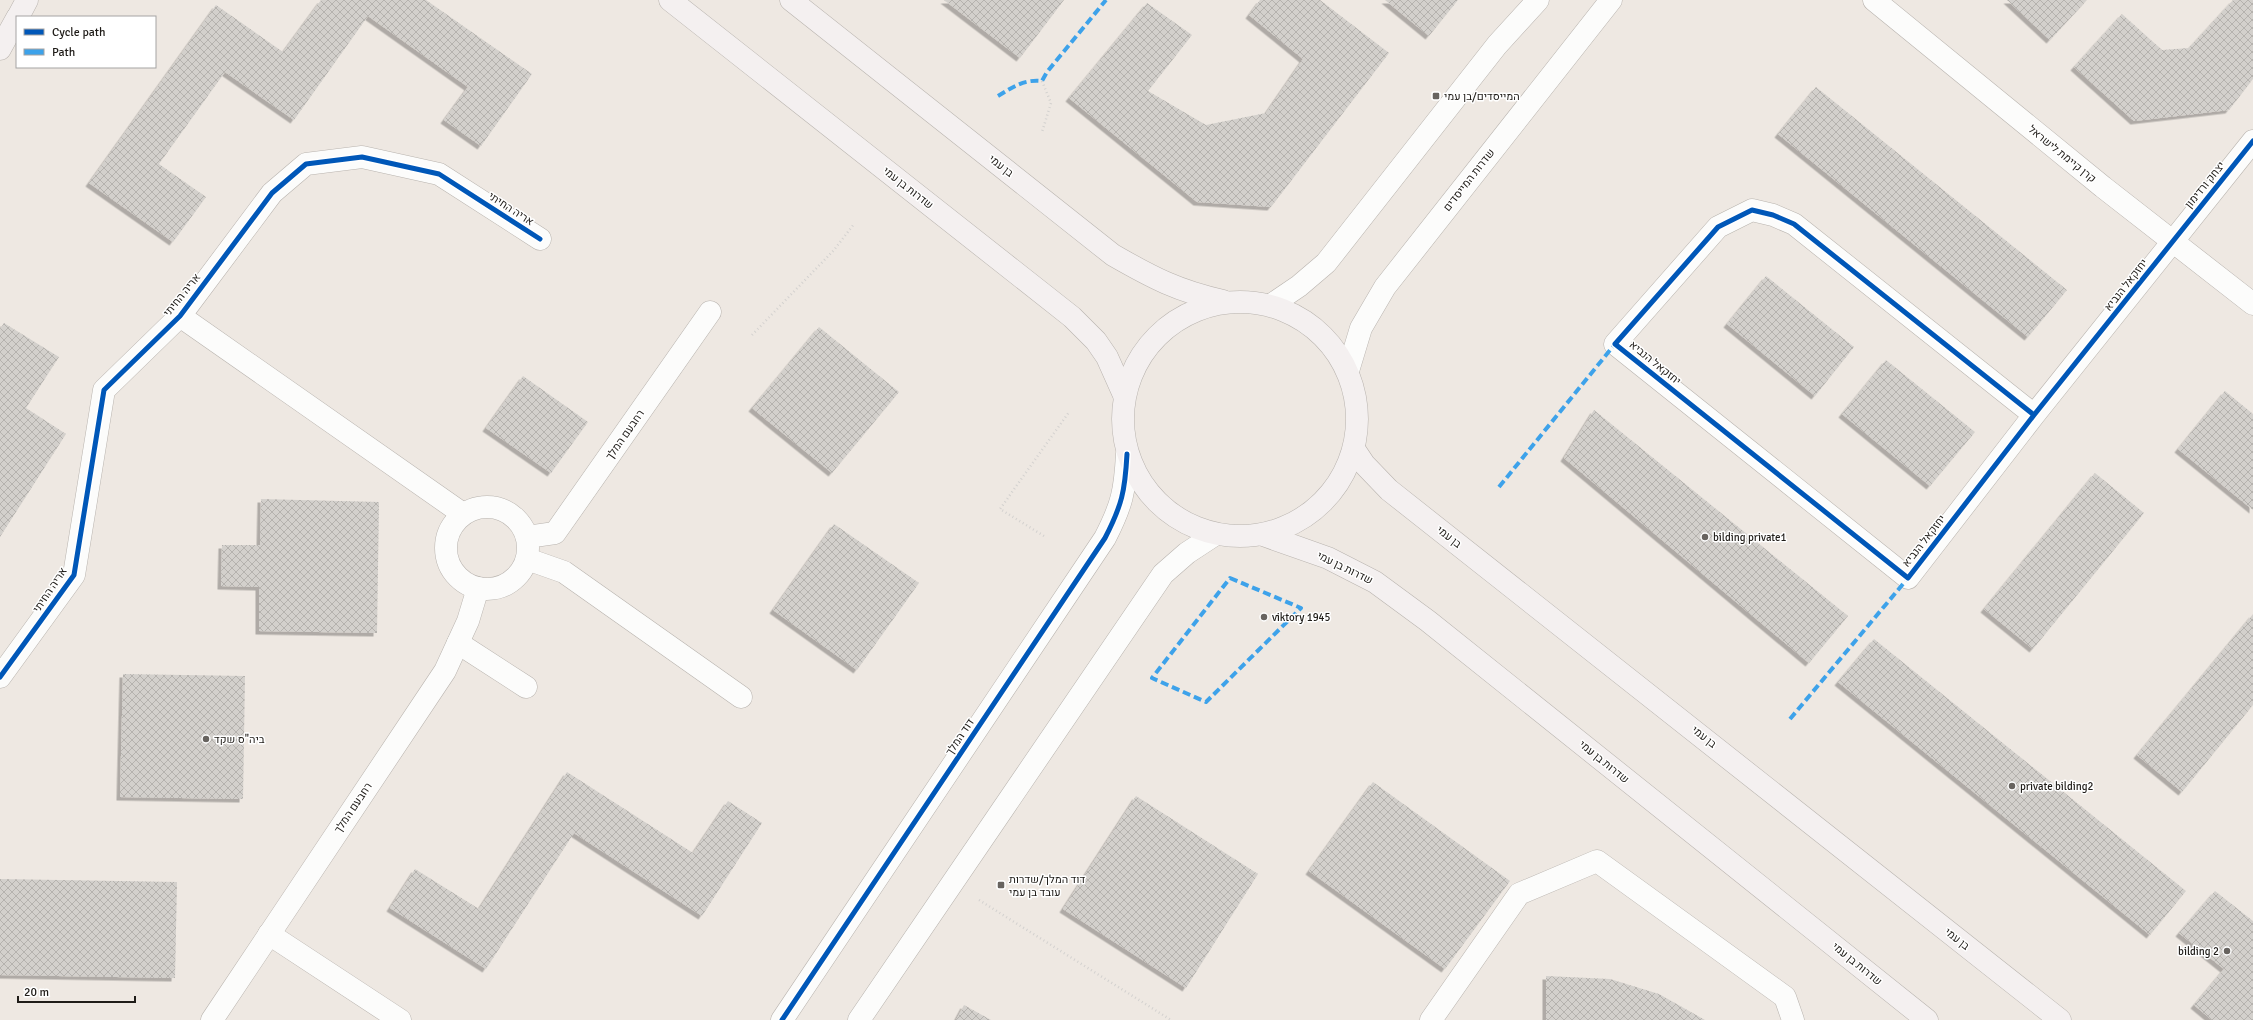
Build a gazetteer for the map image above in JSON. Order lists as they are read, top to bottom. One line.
{"streets":{"main road":["בן עמי","שדרות בן עמי"],"street":["קרן קיימת לישראל","שדרות המייסדים","יצחק ורדימון","אריה החיתי","יחזקאל הנביא","רחבעם המלך","דוד המלך"]},"crossings":[["קרן קיימת לישראל","יצחק ורדימון"],["קרן קיימת לישראל","יחזקאל הנביא"],["יצחק ורדימון","יחזקאל הנביא"],["אריה החיתי","רחבעם המלך"]],"places":{"transit":["המייסדים/בן עמי","דוד המלך/שדרות עובד בן עמי"],"other":["bilding private1","viktory 1945","ביה\"ס שקד","private bilding2","bilding 2"]},"legend":["Cycle path","Path"],"scale_bar":"20 m"}
